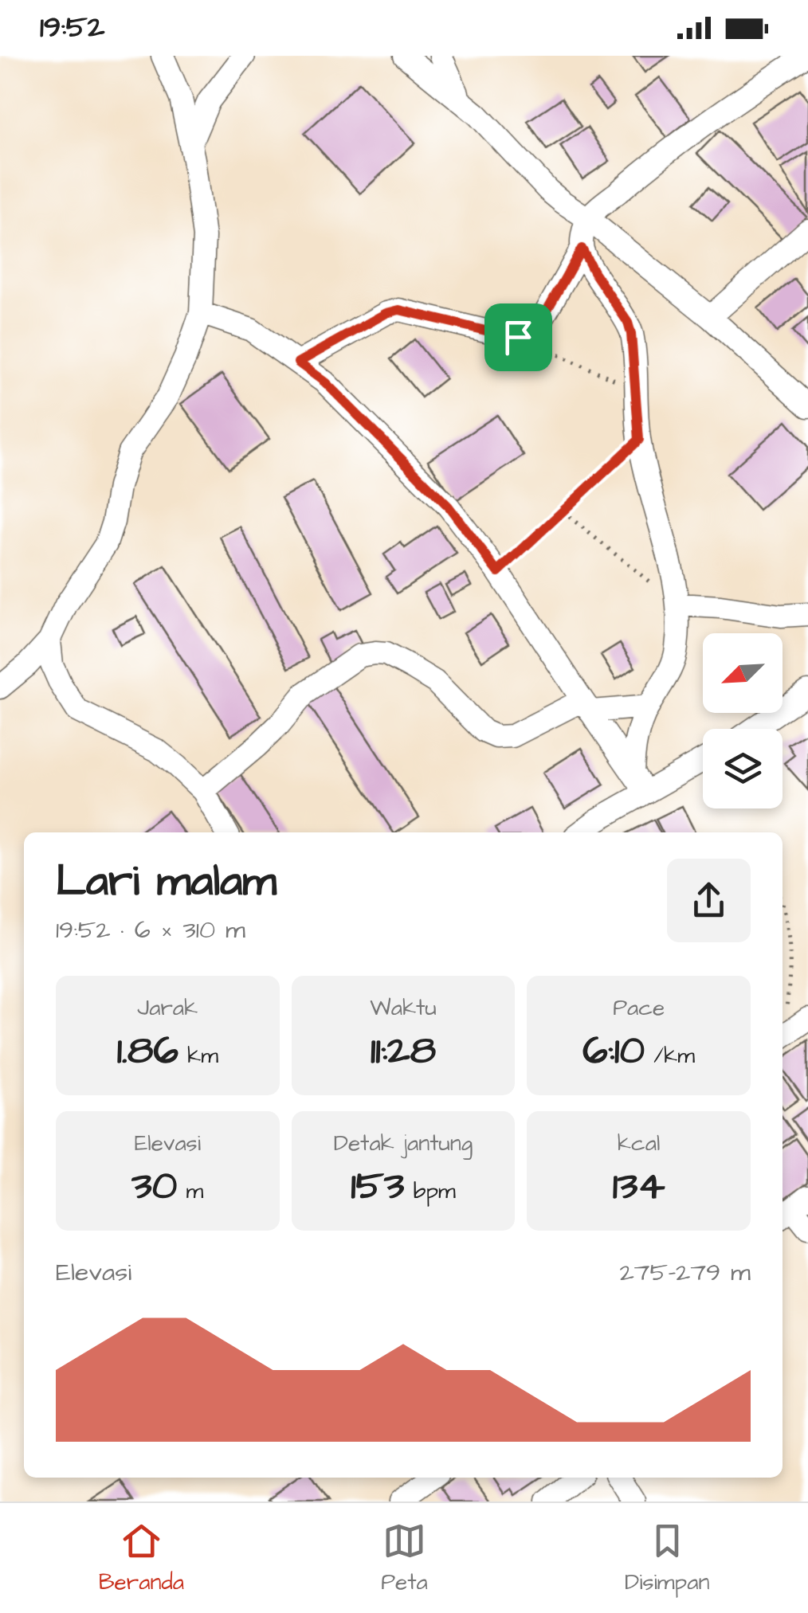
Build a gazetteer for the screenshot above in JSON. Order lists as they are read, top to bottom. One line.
{"north":"bottom left","page":{"status":"19:52","heading":["Lari malam","19:52 · 6 × 310 m"],"stats":[["Jarak","1.86 km"],["Waktu","11:28"],["Pace","6:10 /km"],["Elevasi","30 m"],["Detak jantung","153 bpm"],["kcal","134"]],"chart":["Elevasi","275–279 m"],"tabs":["Beranda","Peta","Disimpan"]}}
